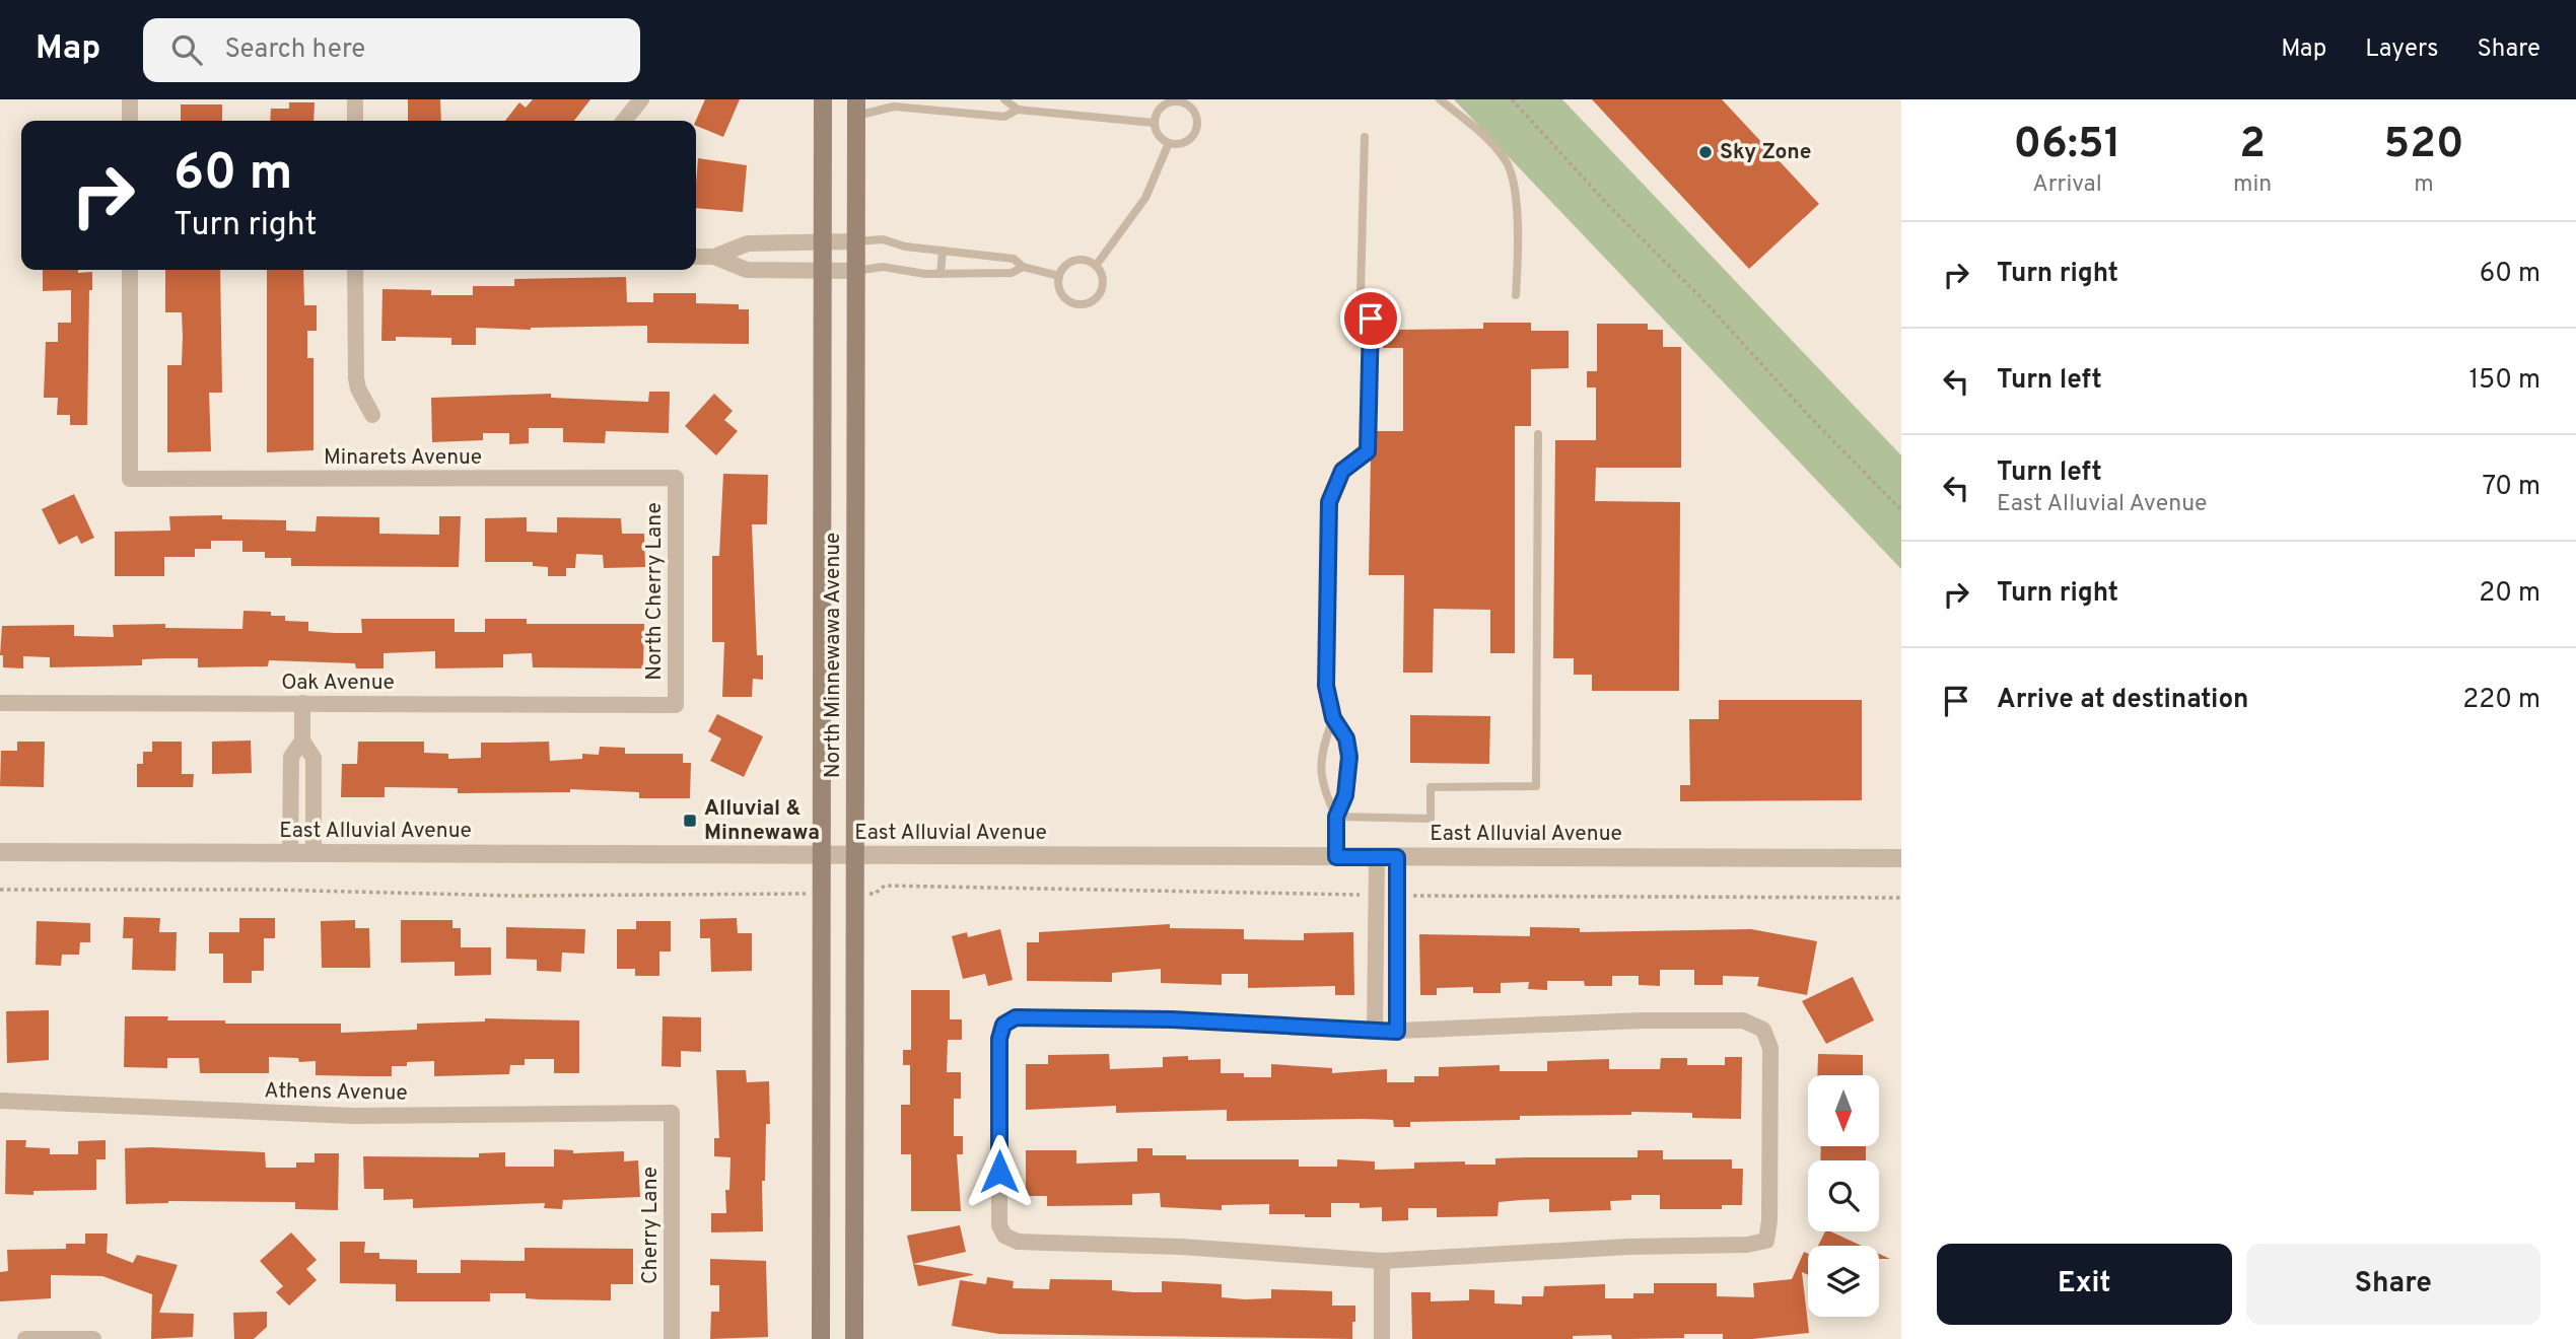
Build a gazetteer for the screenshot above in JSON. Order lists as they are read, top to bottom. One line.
{"streets":{"main road":["North Minnewawa Avenue"],"street":["Minarets Avenue","North Cherry Lane","Oak Avenue","East Alluvial Avenue","Athens Avenue","Cherry Lane"]},"crossings":[["Minarets Avenue","North Cherry Lane"],["North Cherry Lane","Oak Avenue"],["North Minnewawa Avenue","East Alluvial Avenue"],["Athens Avenue","Cherry Lane"]],"places":{"other":["Sky Zone"],"transit":["Alluvial & Minnewawa"]},"north":"bottom","page":{"header":"Map","search":"Search here","nav":["Map","Layers","Share"],"eta":["06:51","Arrival","2","min","520","m"],"turn":["60 m","Turn right"],"list":[{"name":"Turn right","value":"60 m"},{"name":"Turn left","value":"150 m"},{"name":"Turn left","note":"East Alluvial Avenue","value":"70 m"},{"name":"Turn right","value":"20 m"},{"name":"Arrive at destination","value":"220 m"}],"buttons":["Exit","Share"]}}
